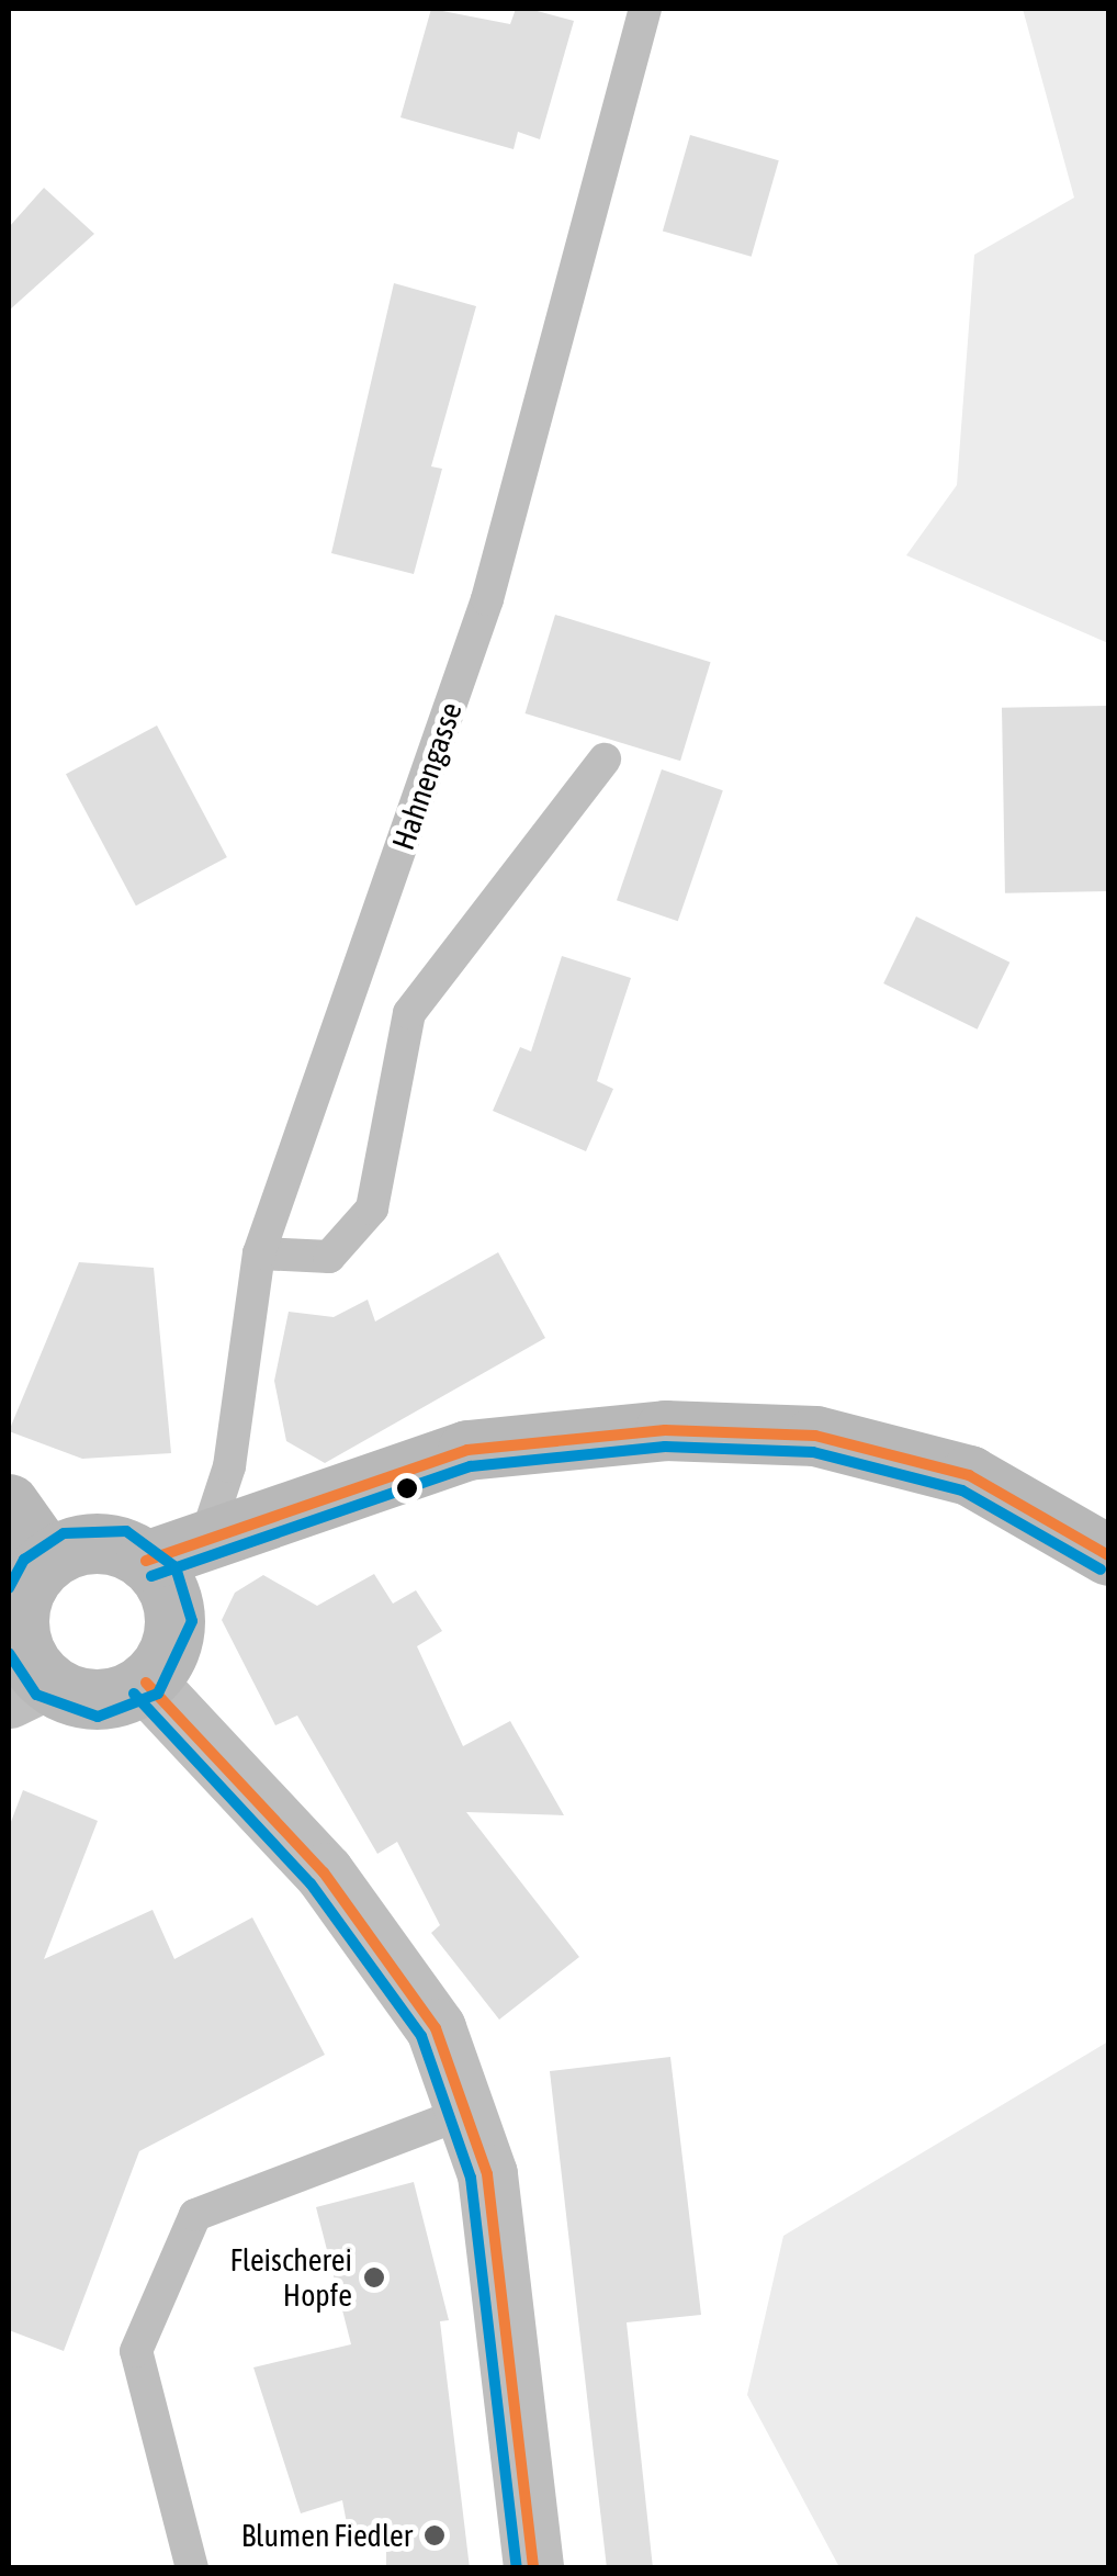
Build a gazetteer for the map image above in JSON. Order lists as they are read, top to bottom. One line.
{"streets":{"lane":["Hahnengasse"]},"places":["Fleischerei Hopfe","Blumen Fiedler"]}
